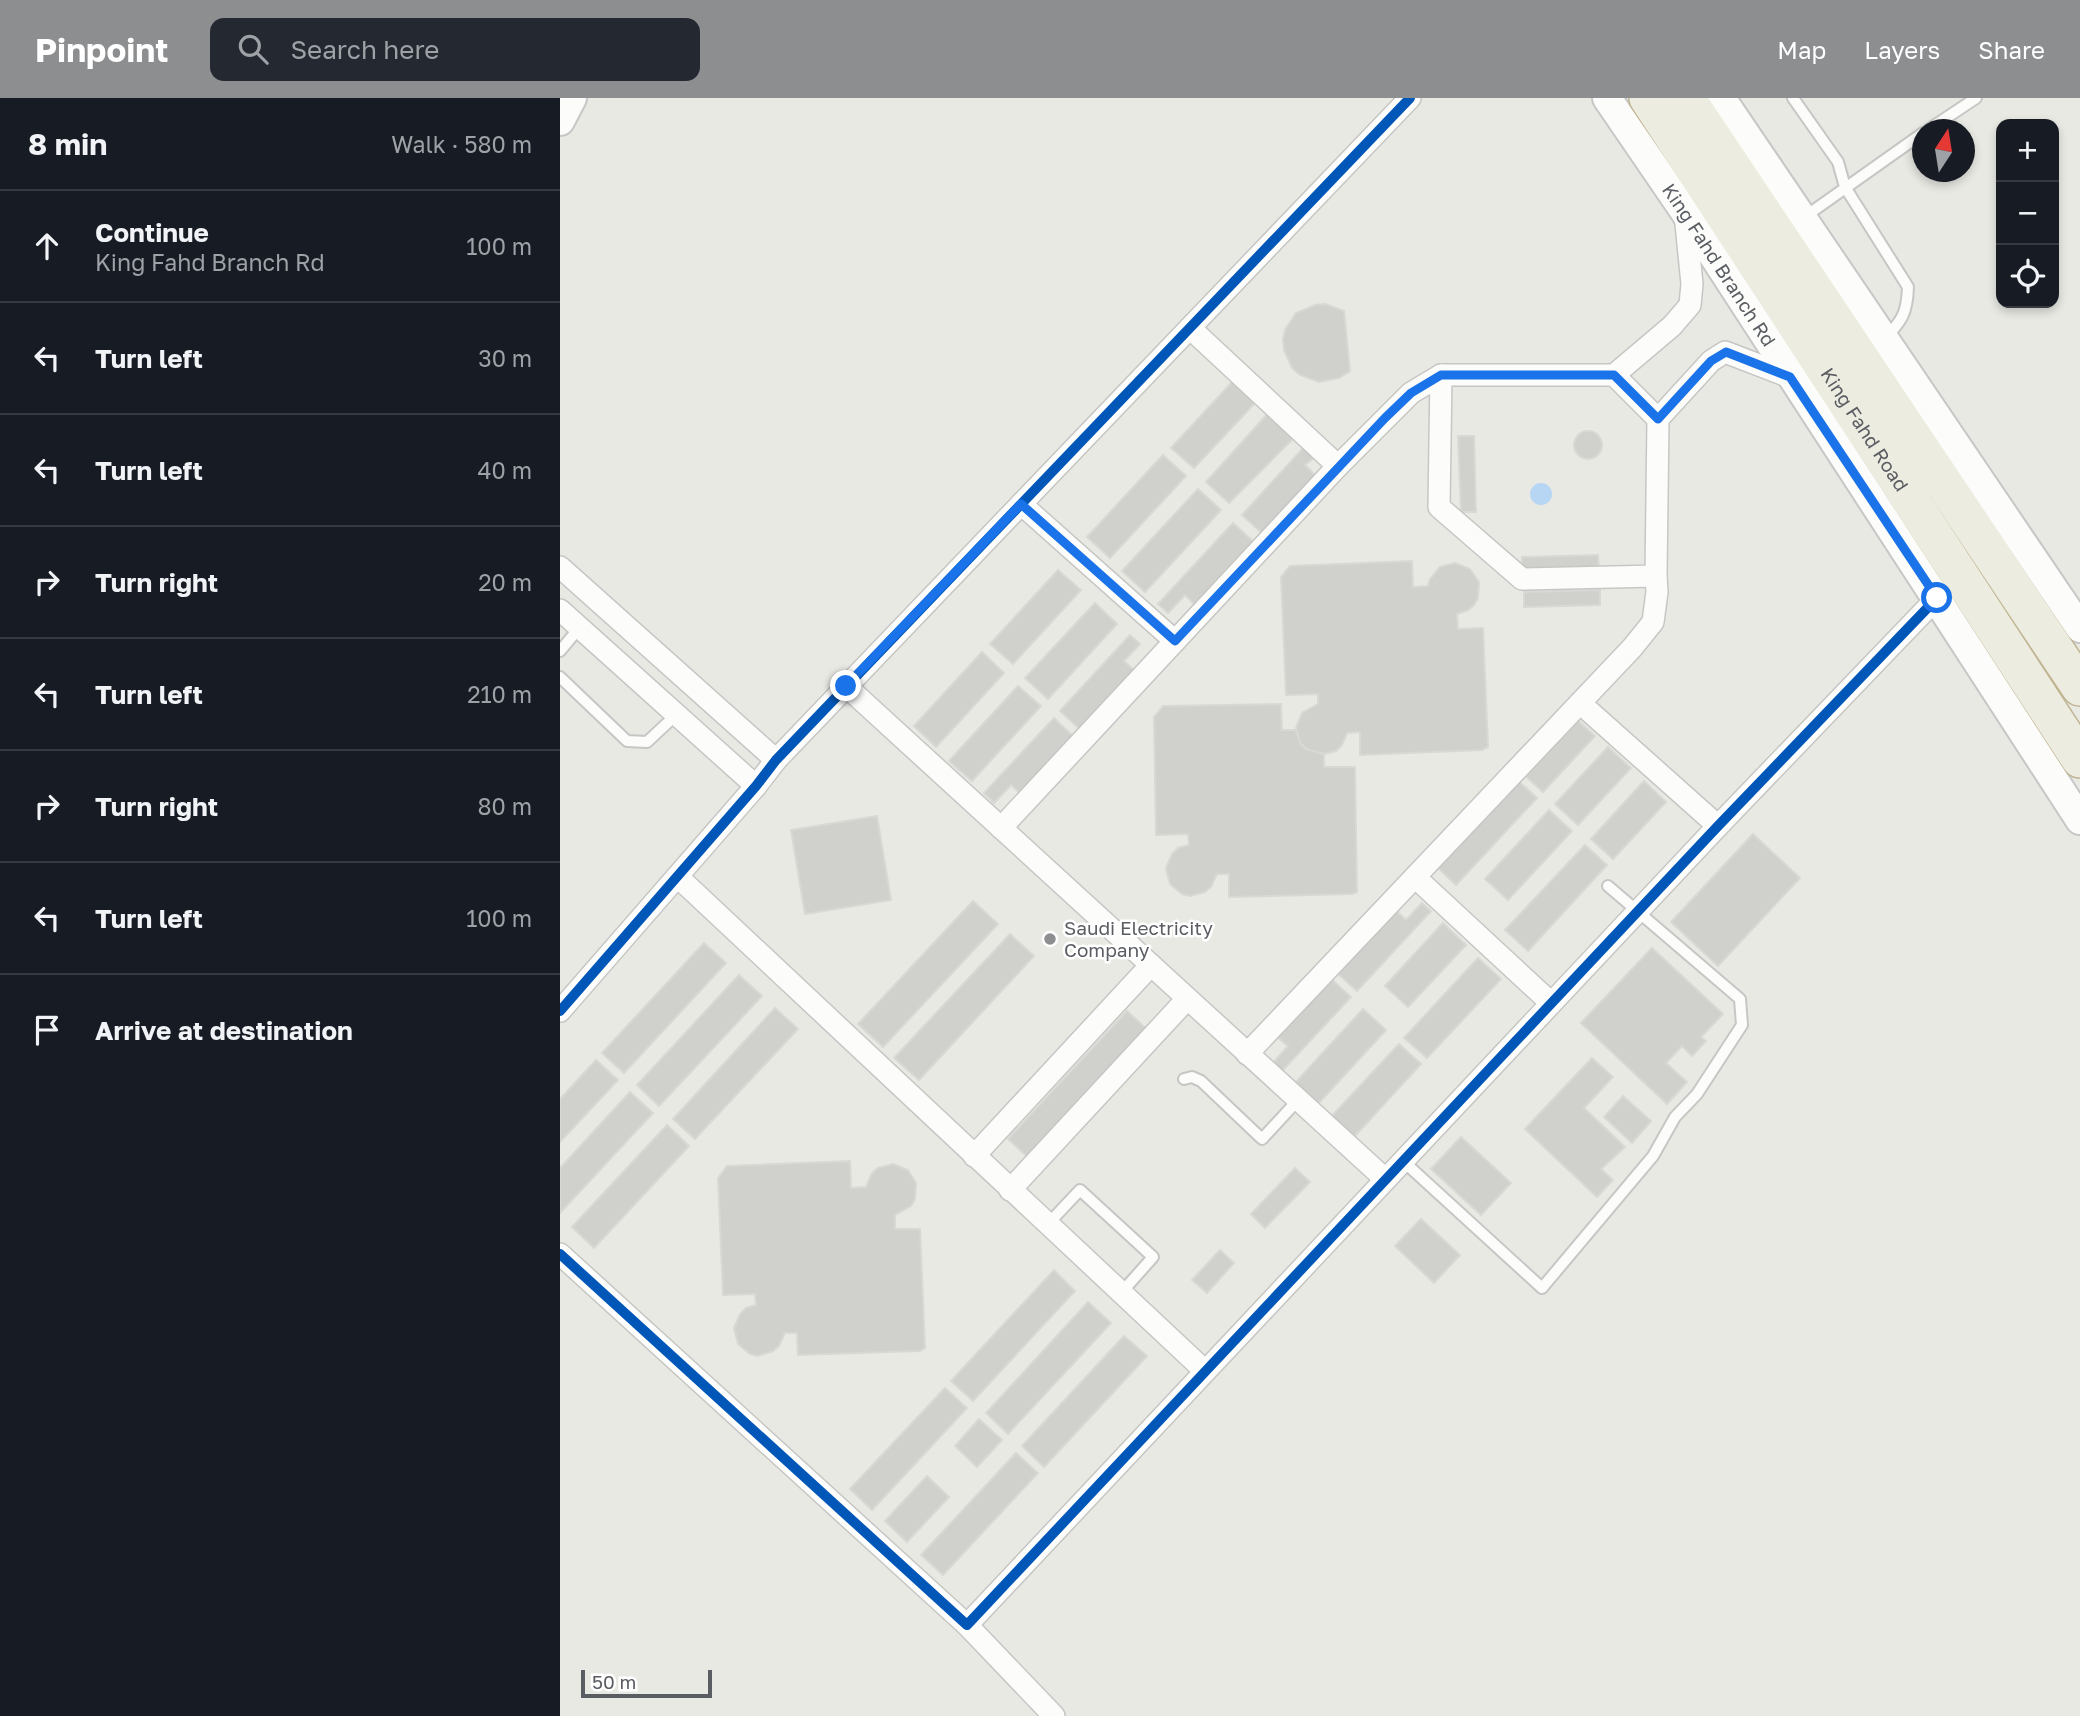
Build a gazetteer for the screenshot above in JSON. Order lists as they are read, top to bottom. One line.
{"streets":{"highway":["King Fahd Road"],"main road":["King Fahd Branch Rd"]},"places":["Saudi Electricity Company"],"scale_bar":"50 m","north":"top","page":{"header":"Pinpoint","search":"Search here","nav":["Map","Layers","Share"],"heading":["8 min","Walk · 580 m"],"map_buttons":["+","−"],"list":[["Continue","King Fahd Branch Rd","100 m"],["Turn left","30 m"],["Turn left","40 m"],["Turn right","20 m"],["Turn left","210 m"],["Turn right","80 m"],["Turn left","100 m"],"Arrive at destination"],"scale":"50 m"}}
